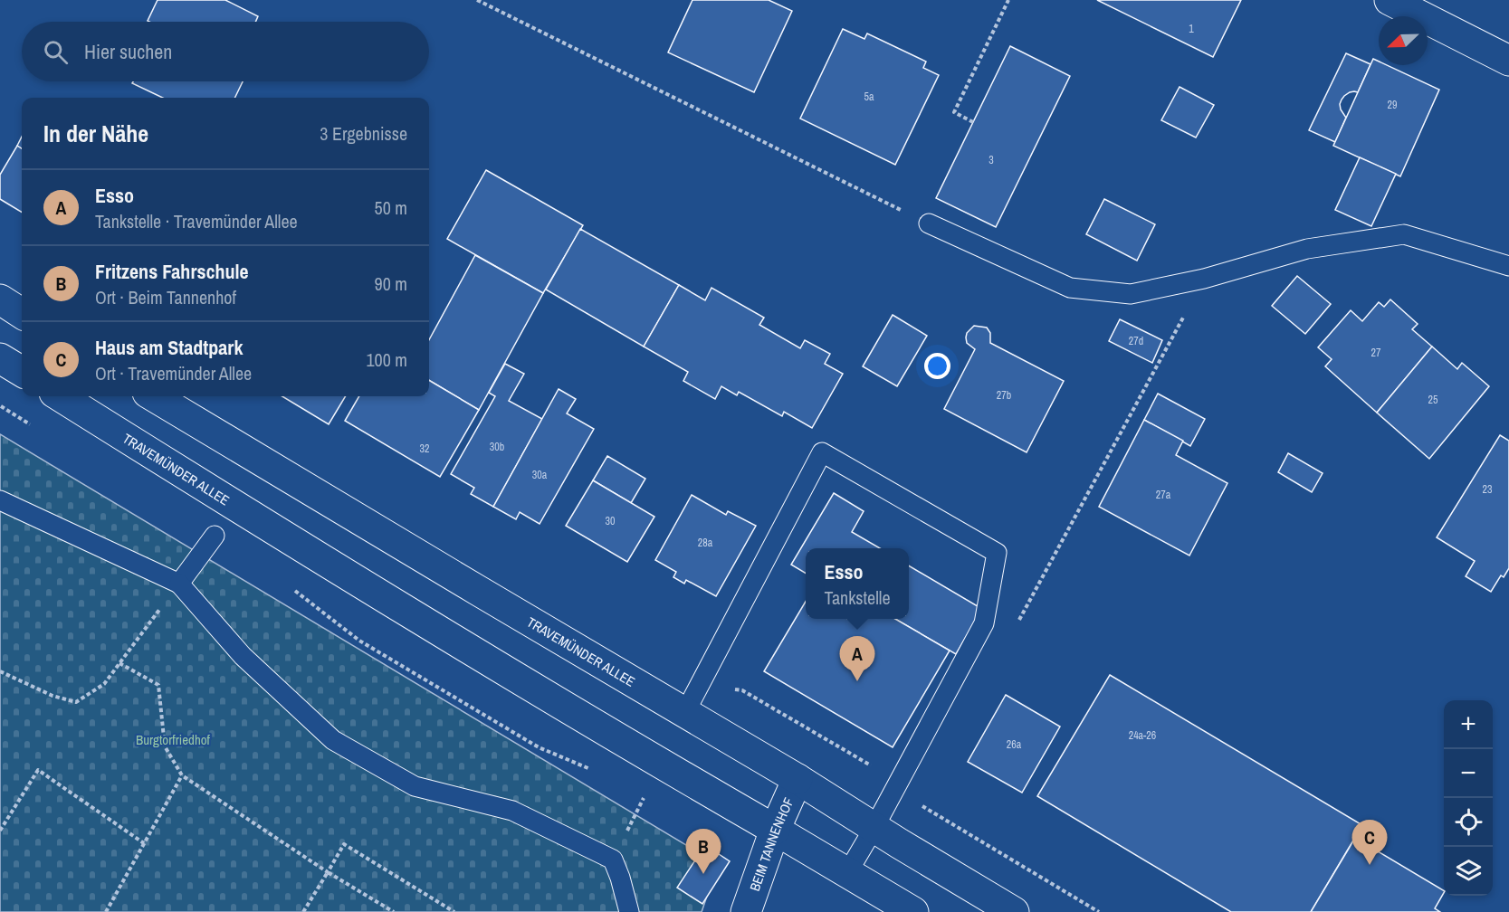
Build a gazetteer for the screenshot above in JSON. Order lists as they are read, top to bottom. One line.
{"streets":{"main road":["TRAVEMÜNDER ALLEE","BEIM TANNENHOF"]},"crossings":[["TRAVEMÜNDER ALLEE","BEIM TANNENHOF"]],"parks":["Burgtorfriedhof"],"house_numbers":["1","5a","29","3","27d","27","27b","25","30b","32","30a","23","27a","30","28a","24a-26","26a"],"north":"bottom left","page":{"search":"Hier suchen","heading":["In der Nähe","3 Ergebnisse"],"list":[{"mark":"A","name":"Esso","note":"Tankstelle · Travemünder Allee","value":"50 m"},{"mark":"B","name":"Fritzens Fahrschule","note":"Ort · Beim Tannenhof","value":"90 m"},{"mark":"C","name":"Haus am Stadtpark","note":"Ort · Travemünder Allee","value":"100 m"}],"popup":["Esso","Tankstelle"],"pins":["A","C","B"],"map_buttons":["+","−"]}}
